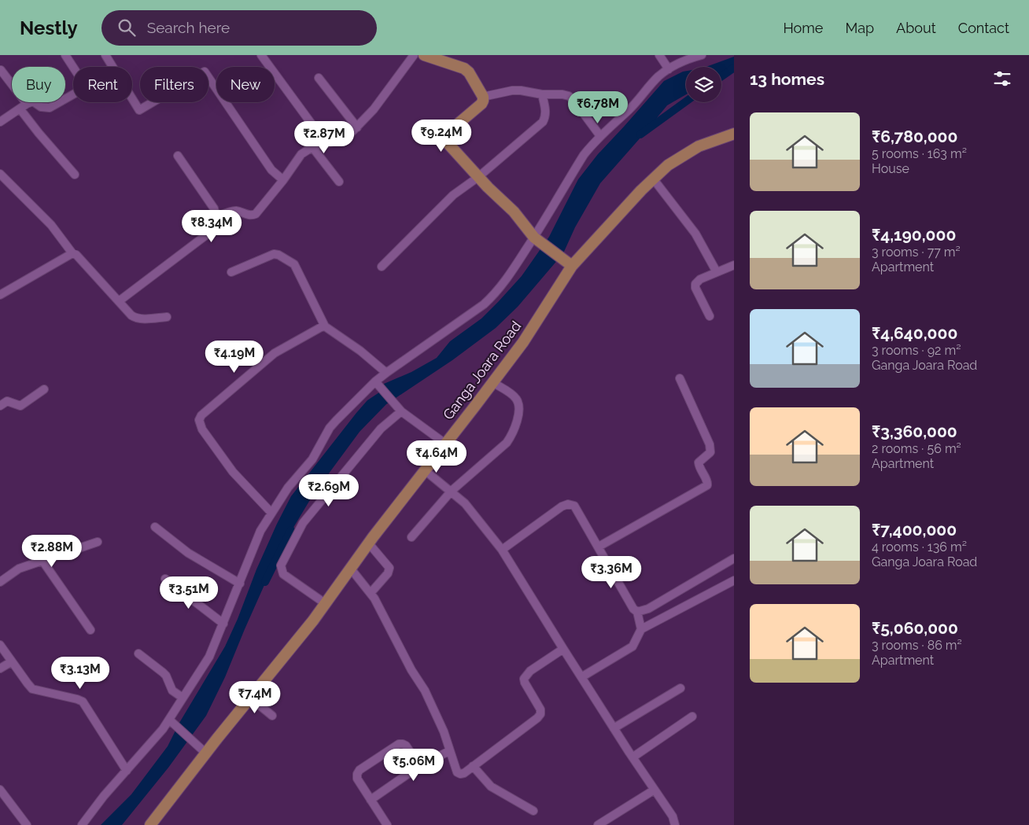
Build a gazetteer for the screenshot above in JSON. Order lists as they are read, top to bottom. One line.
{"streets":{"main road":["Ganga Joara Road"]},"page":{"header":"Nestly","search":"Search here","nav":["Home","Map","About","Contact"],"heading":"13 homes","chip":["Buy","Rent","Filters","New"],"price":["₹6.78M","₹9.24M","₹2.87M","₹8.34M","₹4.19M","₹4.64M","₹2.69M","₹2.88M","₹3.36M","₹3.51M","₹3.13M","₹7.4M","₹5.06M"],"list":[{"name":"₹6,780,000","note":"5 rooms · 163 m² · House"},{"name":"₹4,190,000","note":"3 rooms · 77 m² · Apartment"},{"name":"₹4,640,000","note":"3 rooms · 92 m² · Ganga Joara Road"},{"name":"₹3,360,000","note":"2 rooms · 56 m² · Apartment"},{"name":"₹7,400,000","note":"4 rooms · 136 m² · Ganga Joara Road"},{"name":"₹5,060,000","note":"3 rooms · 86 m² · Apartment"}]}}
